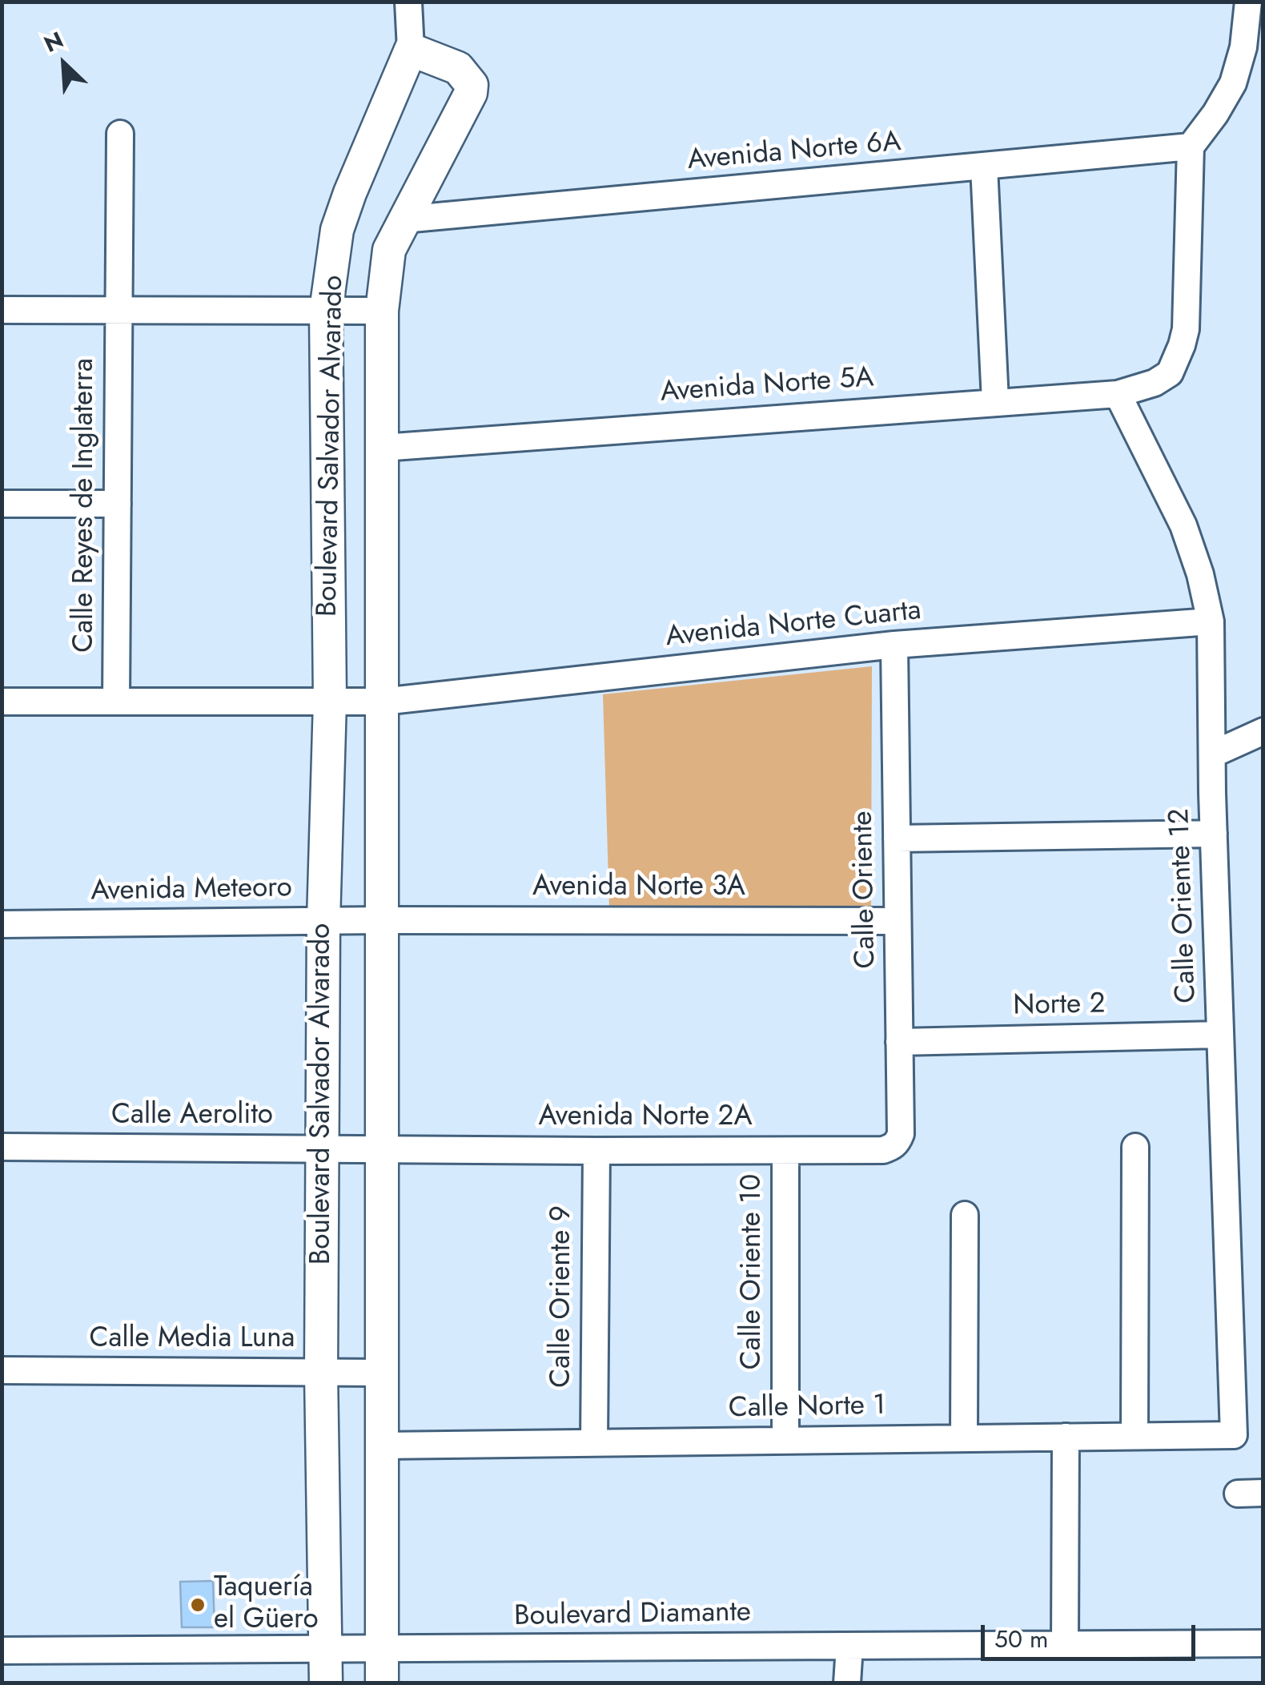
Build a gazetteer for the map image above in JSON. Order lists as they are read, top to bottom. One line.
{"streets":{"street":["Avenida Norte 6A","Avenida Norte 5A","Boulevard Salvador Alvarado","Calle Reyes de Inglaterra","Avenida Norte Cuarta","Avenida Norte 3A","Calle Oriente","Avenida Meteoro","Calle Oriente 12","Norte 2","Calle Aerolito","Avenida Norte 2A","Calle Oriente 10","Calle Oriente 9","Calle Media Luna","Calle Norte 1","Boulevard Diamante"]},"crossings":[["Avenida Norte 6A","Avenida Norte 5A"],["Avenida Norte 6A","Boulevard Salvador Alvarado"],["Avenida Norte 5A","Boulevard Salvador Alvarado"],["Avenida Norte 5A","Calle Oriente 12"],["Boulevard Salvador Alvarado","Avenida Norte Cuarta"],["Boulevard Salvador Alvarado","Avenida Norte 3A"],["Boulevard Salvador Alvarado","Avenida Meteoro"],["Boulevard Salvador Alvarado","Calle Aerolito"],["Boulevard Salvador Alvarado","Avenida Norte 2A"],["Boulevard Salvador Alvarado","Calle Media Luna"],["Boulevard Salvador Alvarado","Calle Norte 1"],["Boulevard Salvador Alvarado","Boulevard Diamante"],["Calle Reyes de Inglaterra","Avenida Norte Cuarta"],["Avenida Norte Cuarta","Calle Oriente"],["Avenida Norte Cuarta","Calle Oriente 12"],["Avenida Norte 3A","Calle Oriente"],["Avenida Norte 3A","Avenida Meteoro"],["Calle Oriente","Norte 2"],["Calle Oriente","Avenida Norte 2A"],["Calle Oriente 12","Norte 2"],["Calle Oriente 12","Calle Norte 1"],["Calle Aerolito","Avenida Norte 2A"],["Avenida Norte 2A","Calle Oriente 10"],["Avenida Norte 2A","Calle Oriente 9"],["Calle Oriente 10","Calle Norte 1"],["Calle Oriente 9","Calle Norte 1"]],"places":["Taquería el Güero"],"scale_bar":"50 m","north":"top left"}
